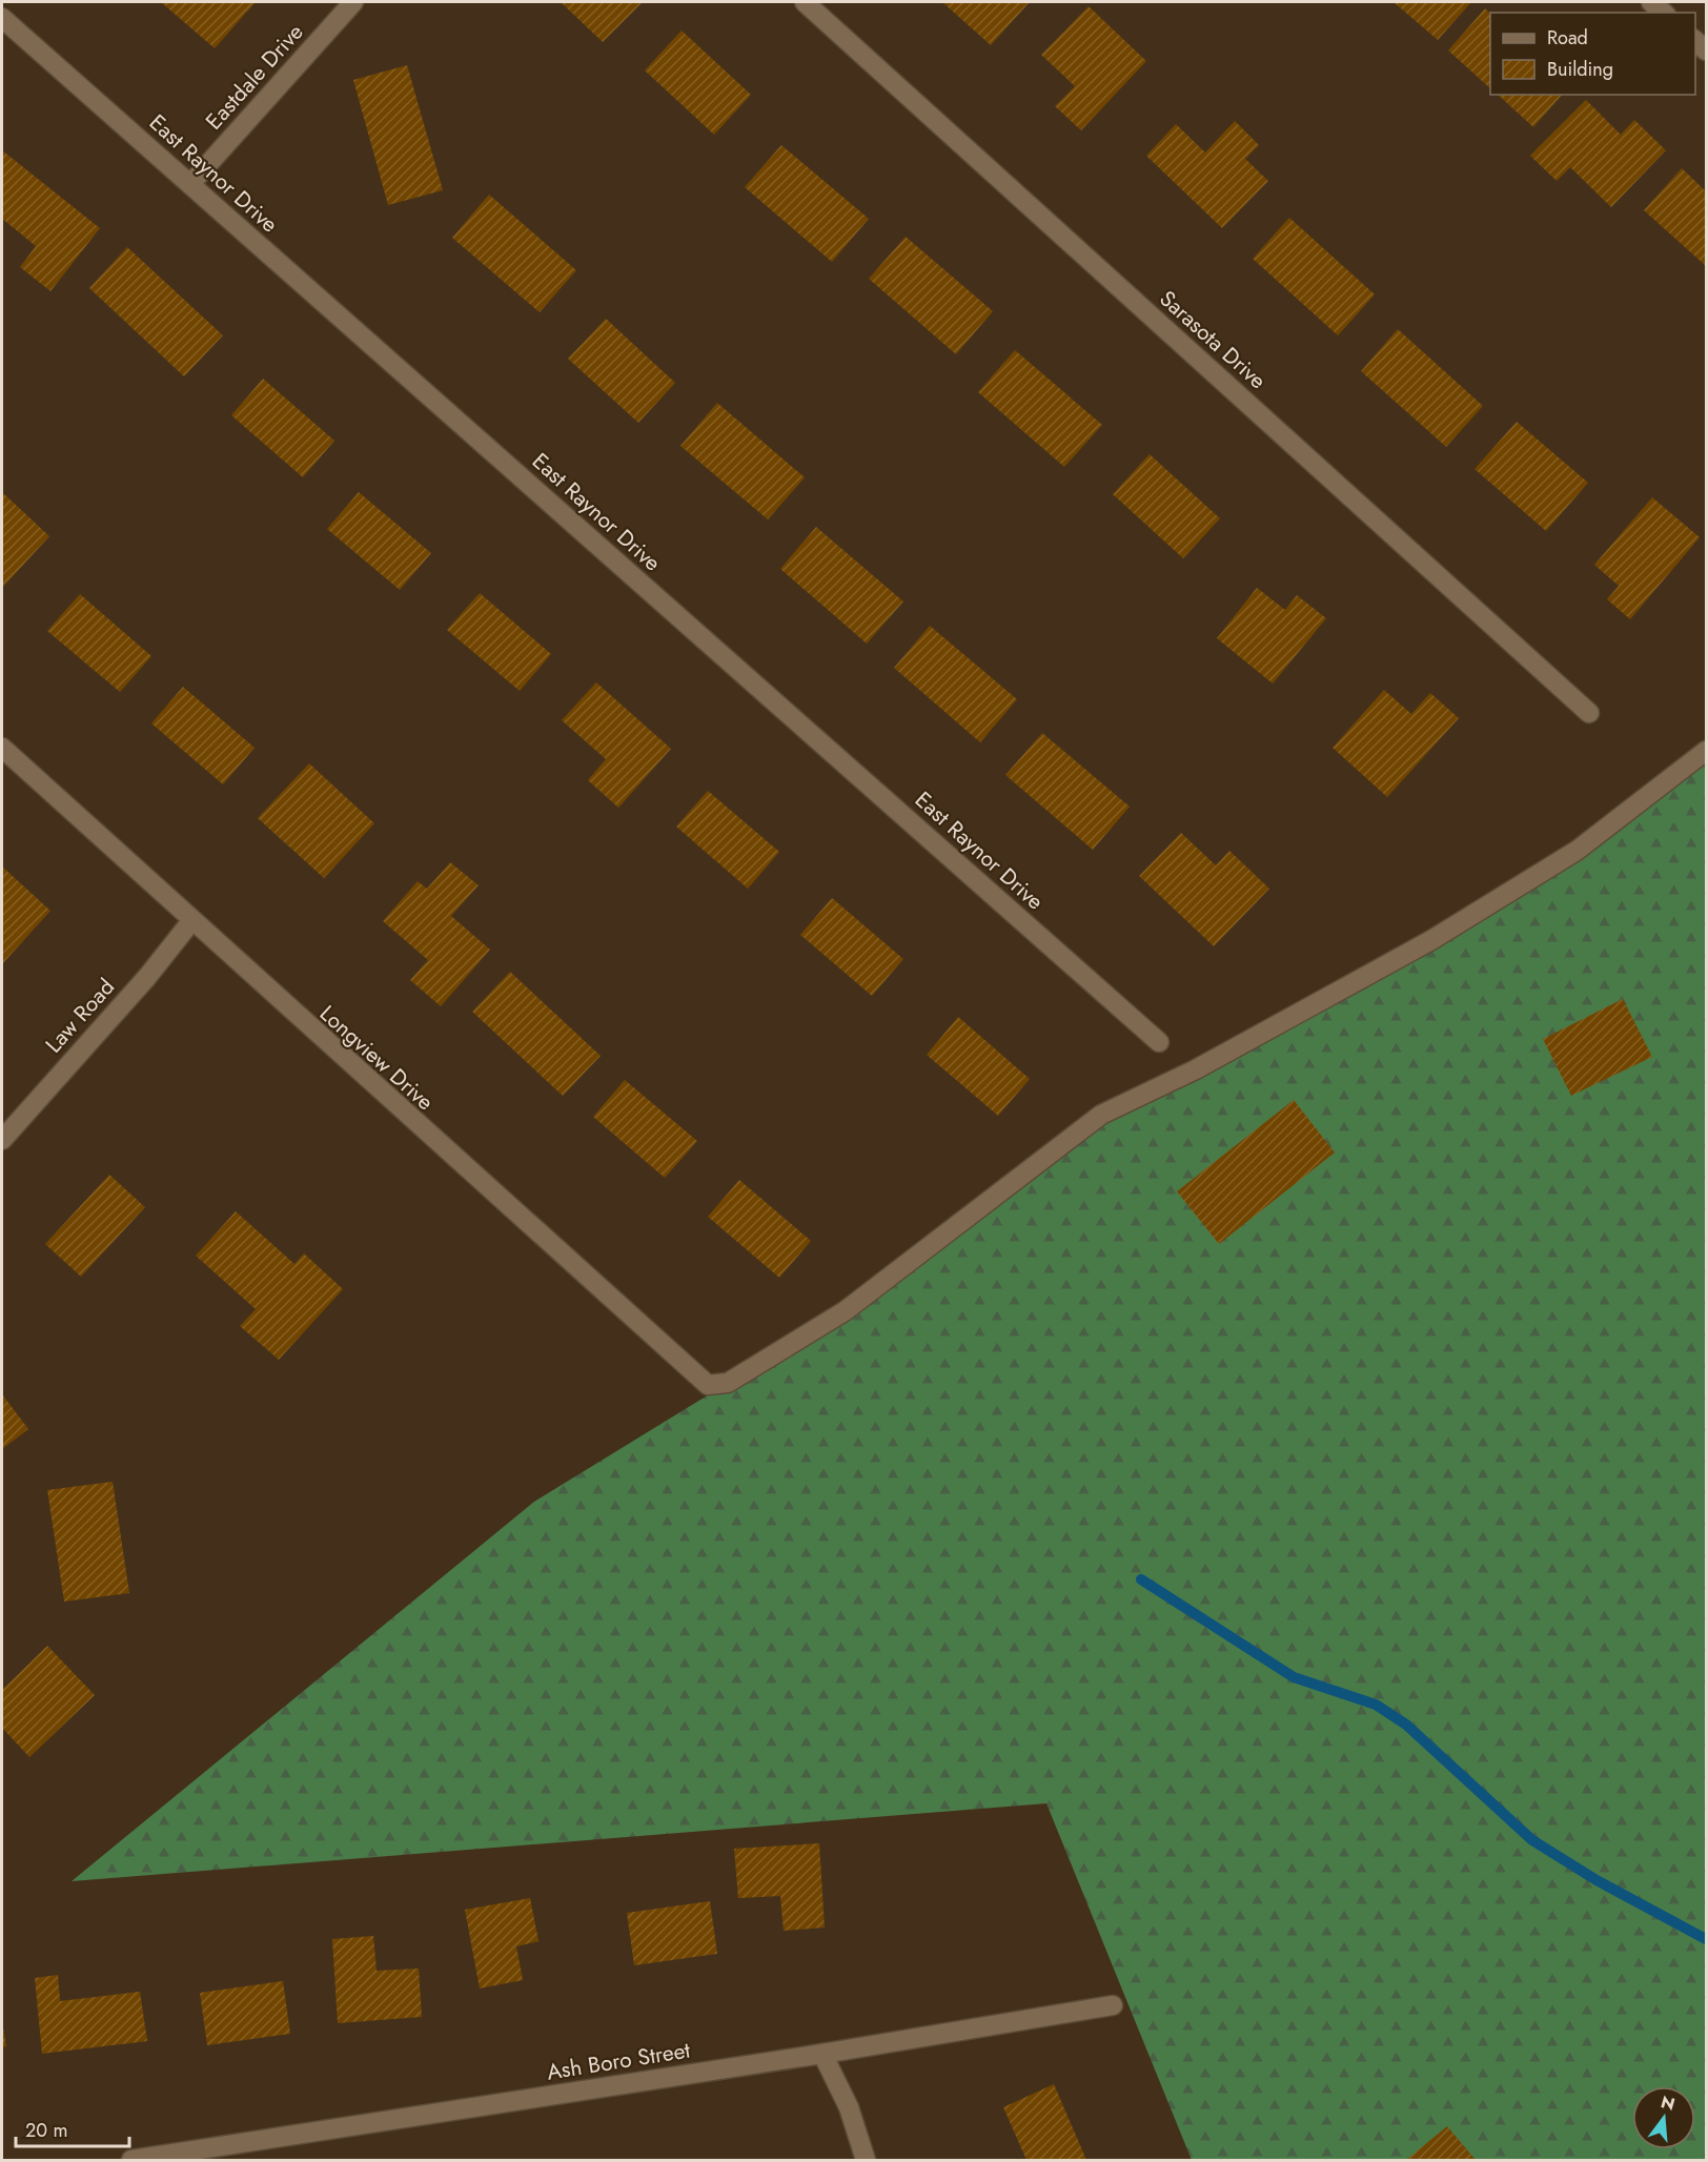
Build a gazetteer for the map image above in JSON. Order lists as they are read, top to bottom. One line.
{"streets":{"street":["Eastdale Drive","East Raynor Drive","Sarasota Drive","Law Road","Longview Drive","Ash Boro Street"]},"crossings":[["Eastdale Drive","East Raynor Drive"],["Law Road","Longview Drive"]],"legend":["Road","Building"],"scale_bar":"20 m","north":"top"}
